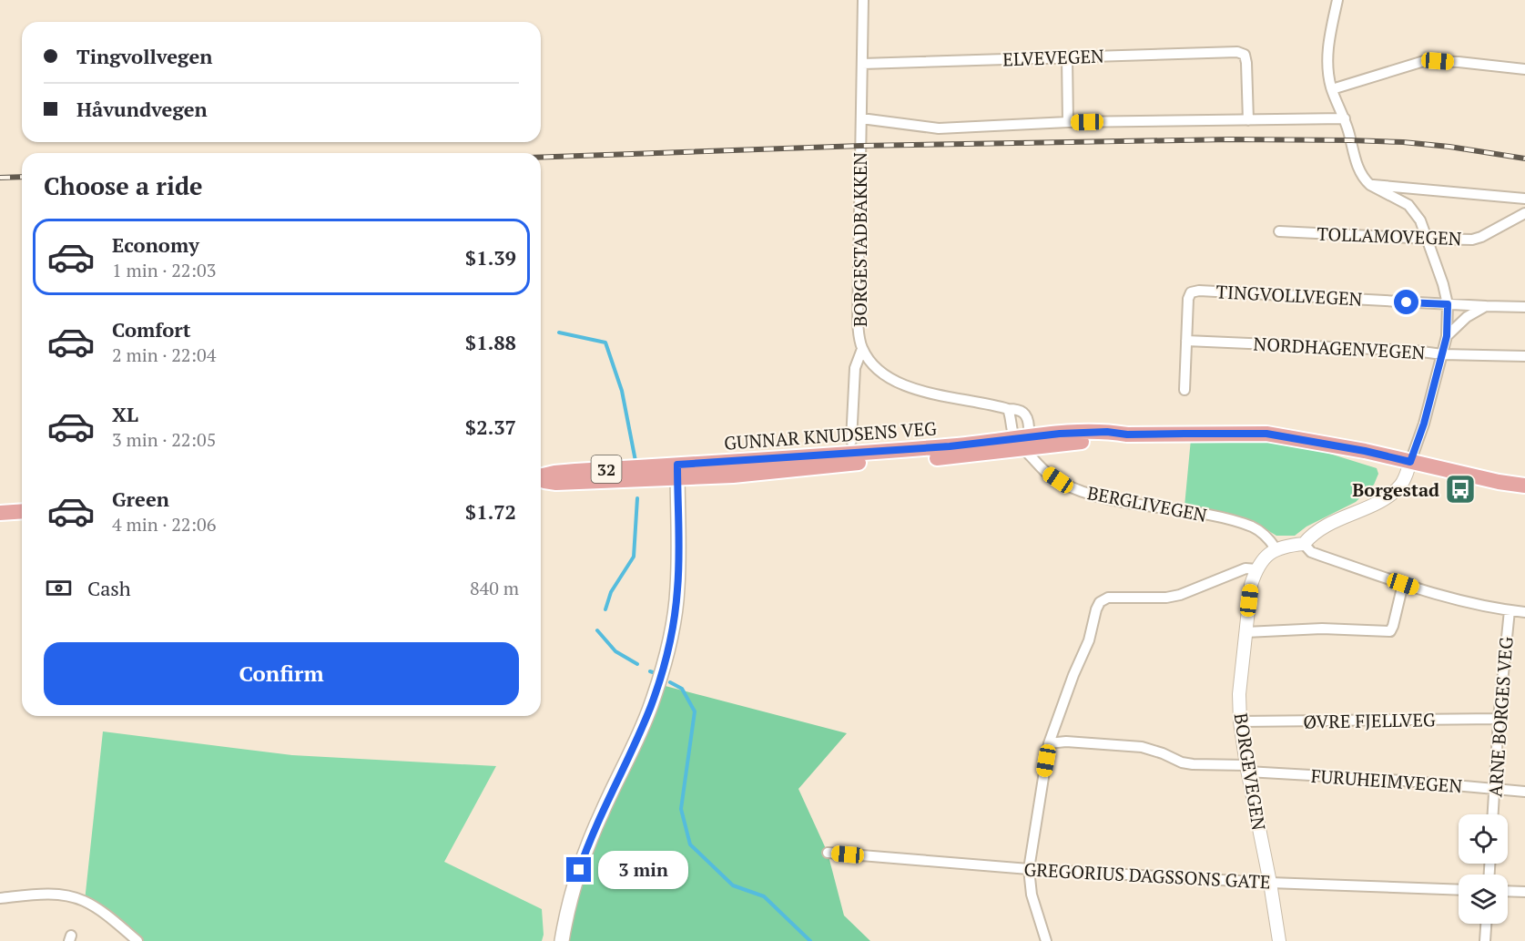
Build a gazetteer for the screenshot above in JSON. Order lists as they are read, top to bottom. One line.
{"streets":{"main road":["GUNNAR KNUDSENS VEG","32"],"street":["ELVEVEGEN","TOLLAMOVEGEN","BORGESTADBAKKEN","TINGVOLLVEGEN","NORDHAGENVEGEN","BERGLIVEGEN","ARNE BORGES VEG","ØVRE FJELLVEG","BORGEVEGEN","FURUHEIMVEGEN","GREGORIUS DAGSSONS GATE"]},"crossings":[["ELVEVEGEN","BORGESTADBAKKEN"],["BORGESTADBAKKEN","GUNNAR KNUDSENS VEG"],["BORGESTADBAKKEN","BERGLIVEGEN"],["TINGVOLLVEGEN","NORDHAGENVEGEN"],["GUNNAR KNUDSENS VEG","BERGLIVEGEN"],["BERGLIVEGEN","BORGEVEGEN"],["ARNE BORGES VEG","ØVRE FJELLVEG"],["ARNE BORGES VEG","FURUHEIMVEGEN"],["ØVRE FJELLVEG","BORGEVEGEN"],["BORGEVEGEN","FURUHEIMVEGEN"],["BORGEVEGEN","GREGORIUS DAGSSONS GATE"]],"places":{"bus stop":["Borgestad"]},"page":{"banner":["Tingvollvegen","Håvundvegen"],"heading":"Choose a ride","list":[{"name":"Economy","note":"1 min · 22:03","value":"$1.39"},{"name":"Comfort","note":"2 min · 22:04","value":"$1.88"},{"name":"XL","note":"3 min · 22:05","value":"$2.37"},{"name":"Green","note":"4 min · 22:06","value":"$1.72"}],"pay":["Cash","840 m"],"buttons":"Confirm","bubble":"3 min"}}
